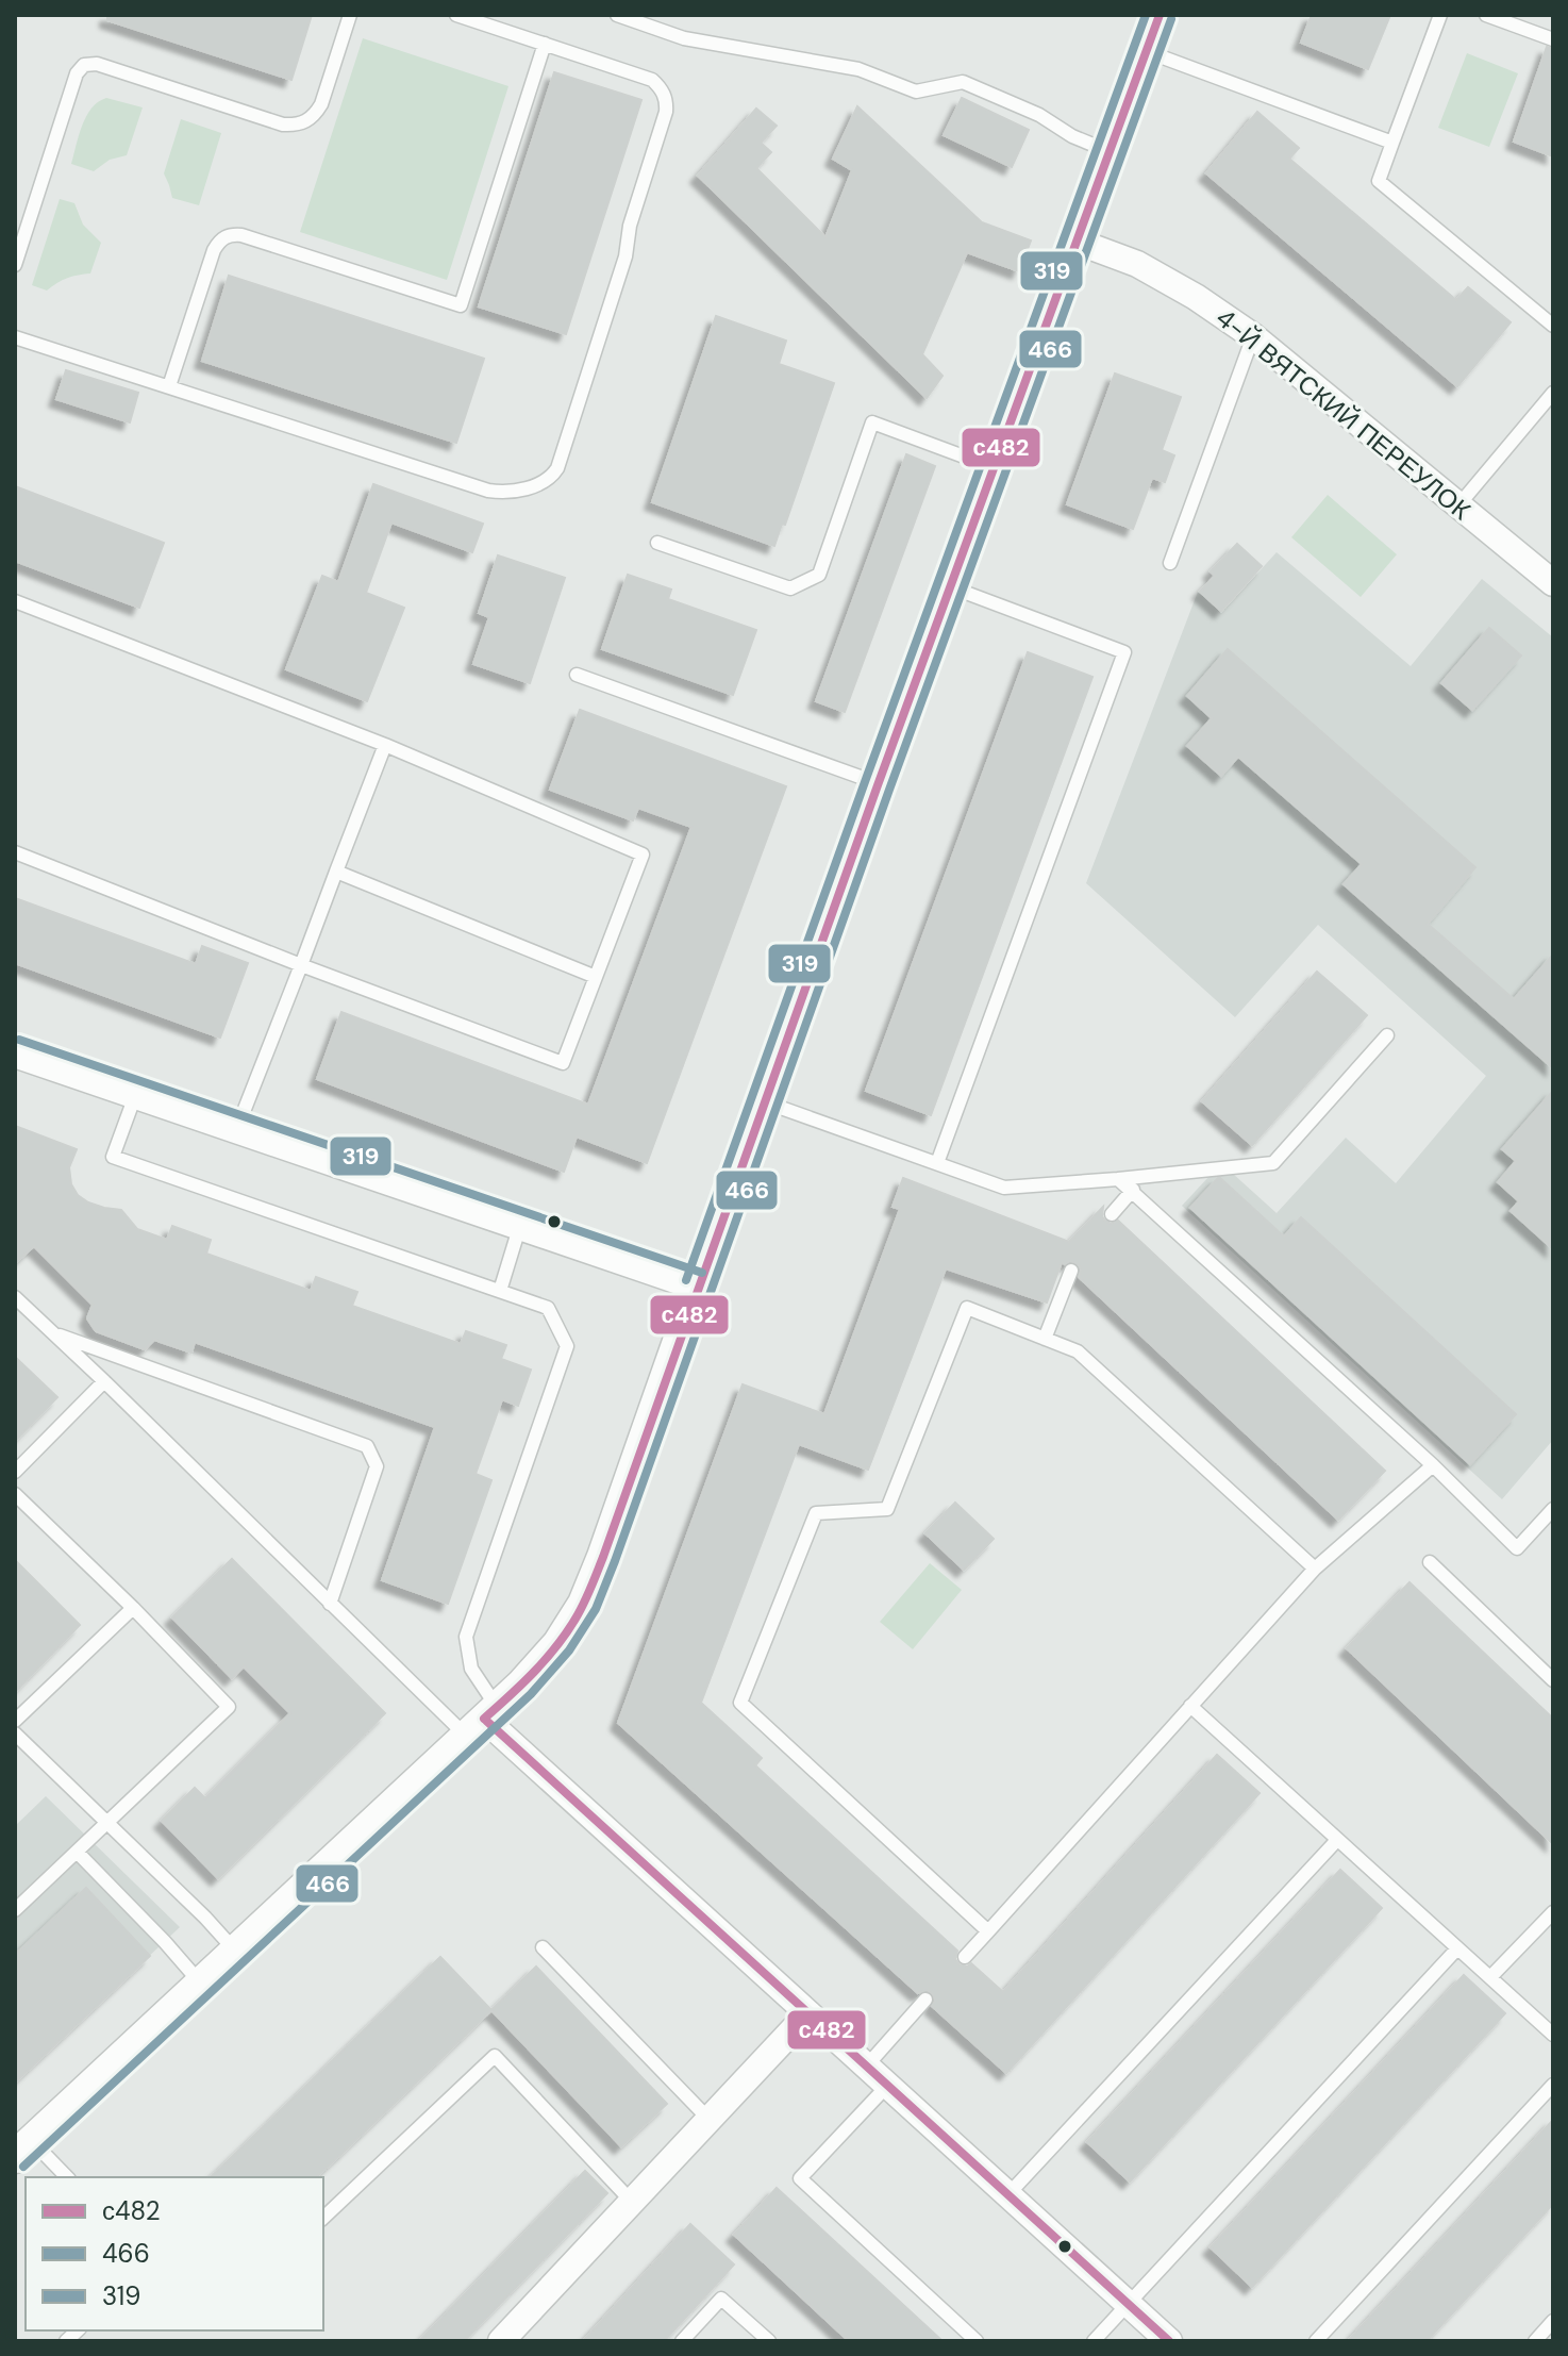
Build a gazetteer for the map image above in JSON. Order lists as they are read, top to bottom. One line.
{"streets":{"street":["4-Й ВЯТСКИЙ ПЕРЕУЛОК"]},"lines":["transit line с482","transit line 319","transit line 466"],"legend":["с482","466","319"]}
